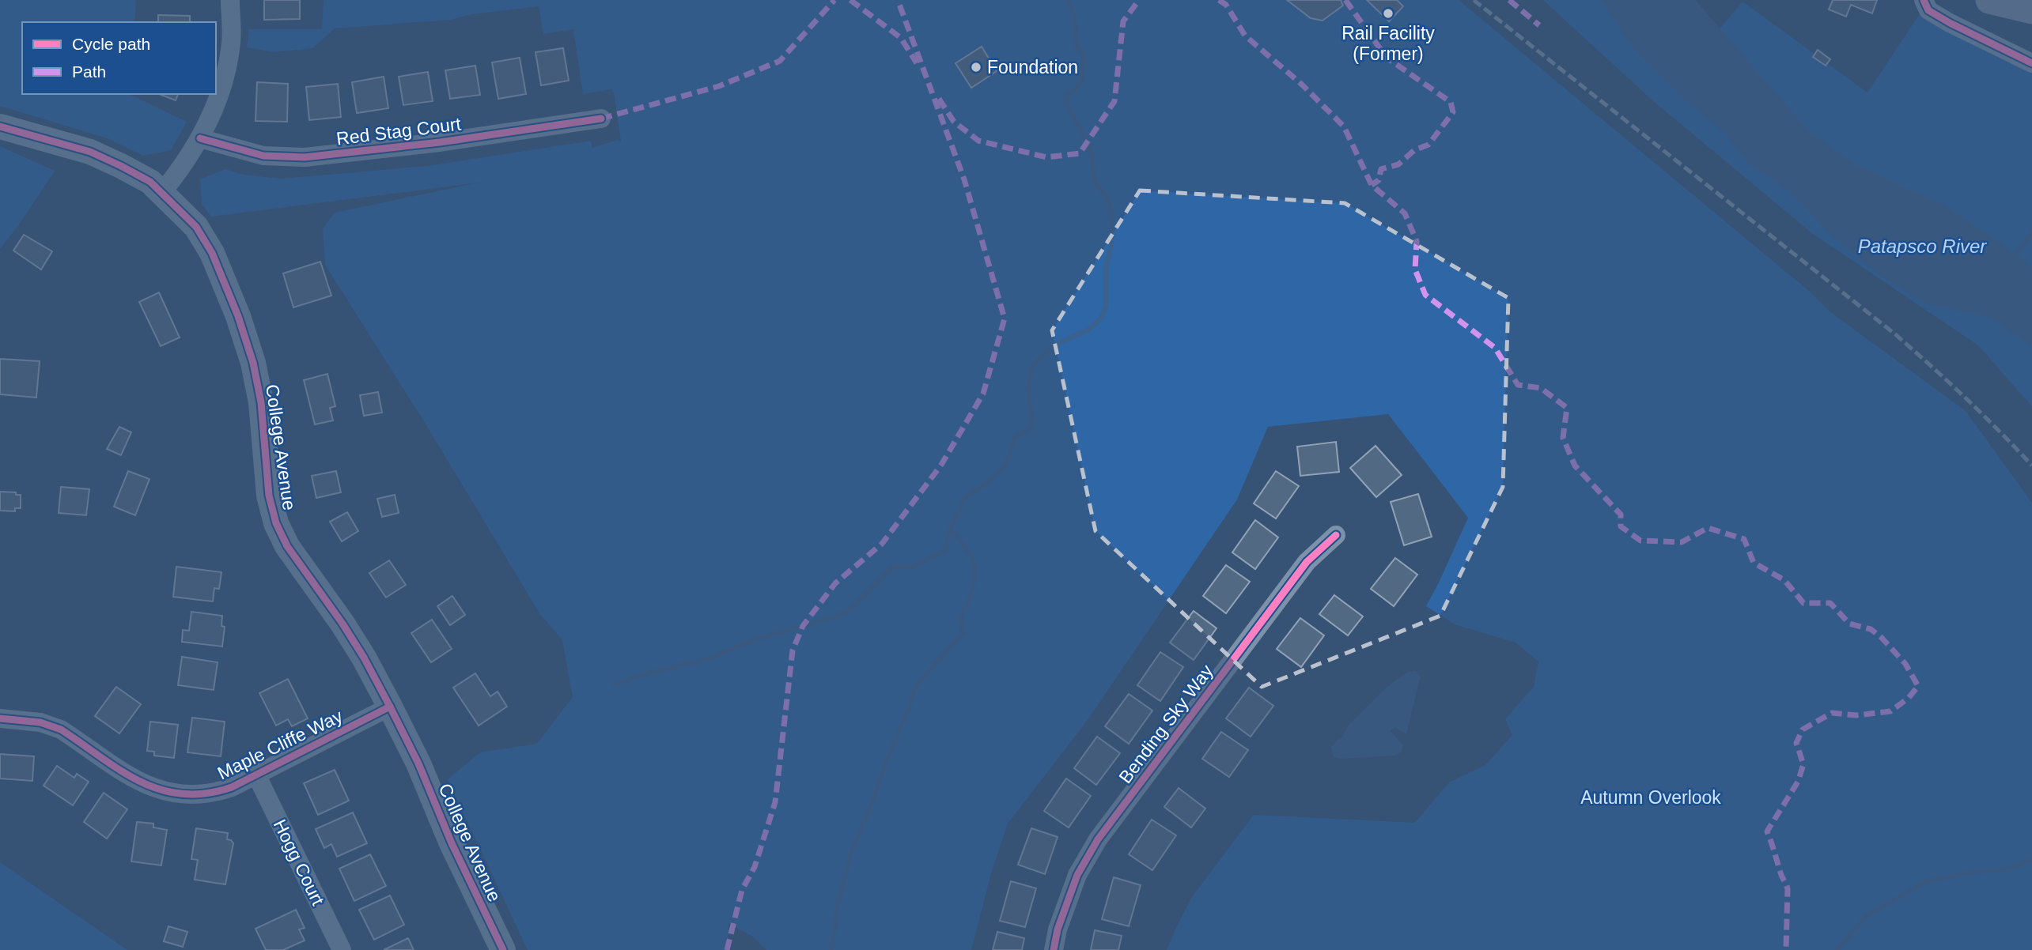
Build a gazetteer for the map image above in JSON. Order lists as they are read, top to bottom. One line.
{"streets":{"street":["Red Stag Court","College Avenue","Bending Sky Way","Maple Cliffe Way","Hogg Court"]},"crossings":[["College Avenue","Maple Cliffe Way"],["Maple Cliffe Way","Hogg Court"]],"water":["Patapsco River"],"parks":["Autumn Overlook"],"places":["Rail Facility (Former)","Foundation"],"legend":["Cycle path","Path"]}
